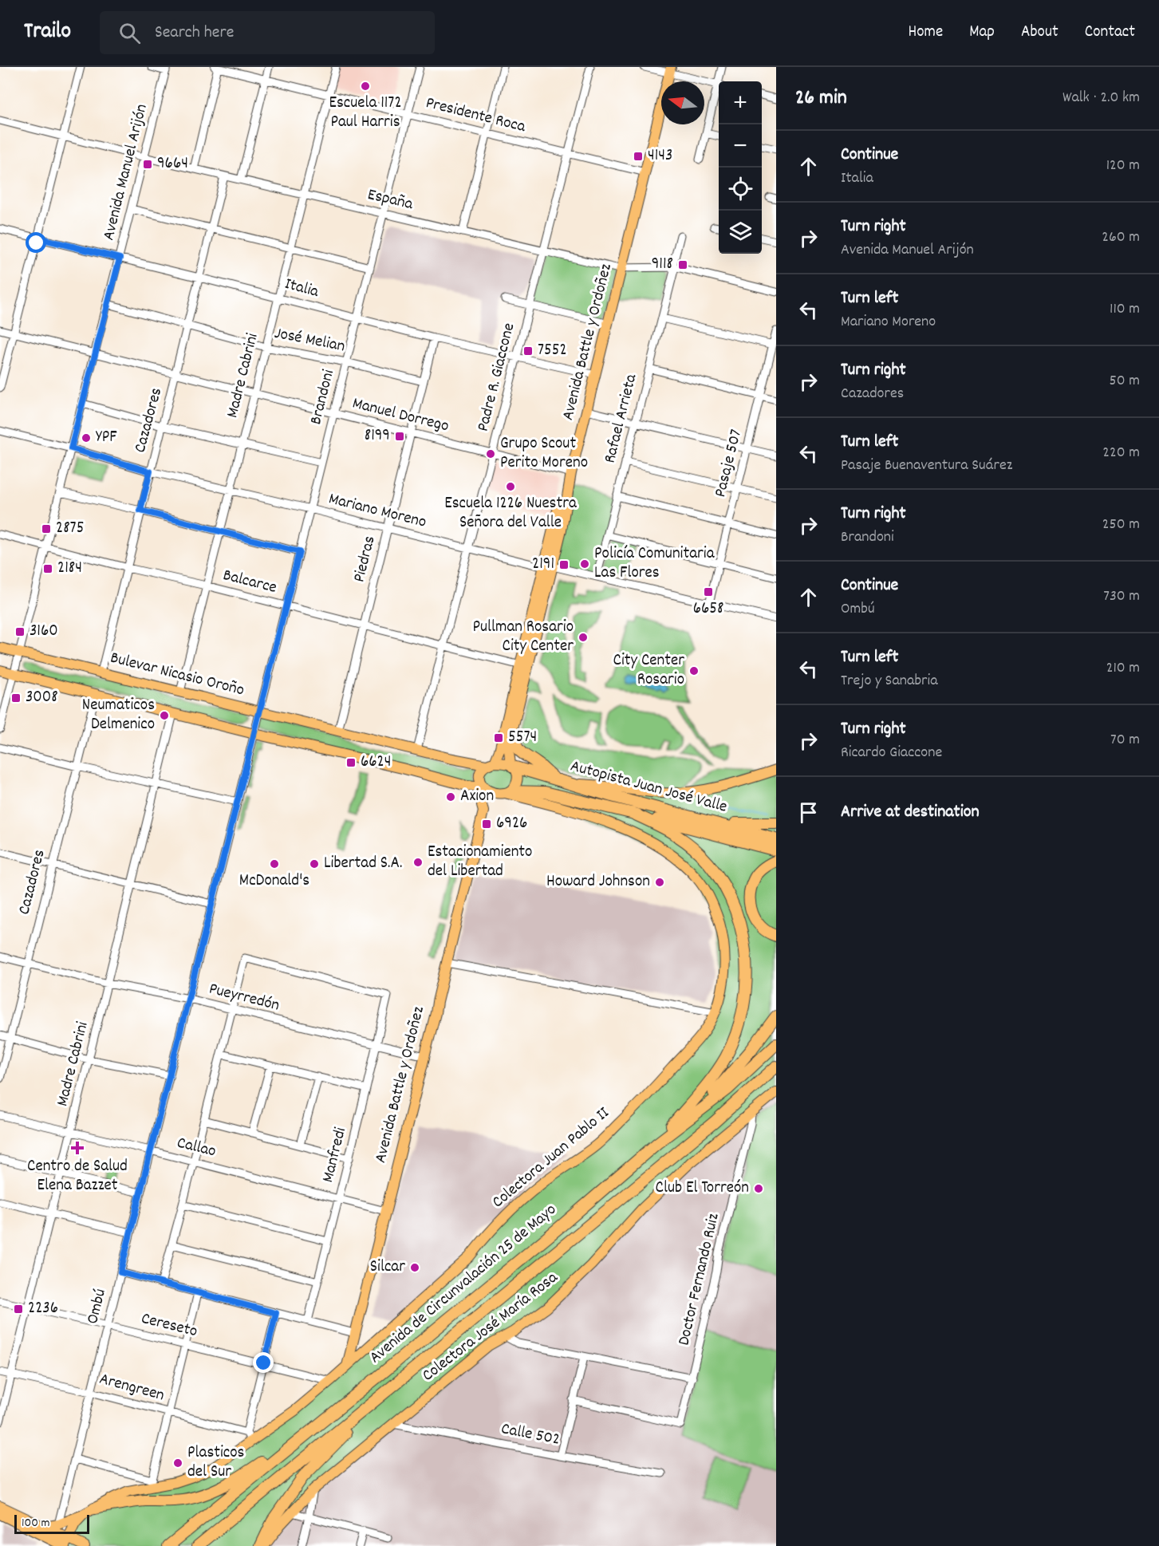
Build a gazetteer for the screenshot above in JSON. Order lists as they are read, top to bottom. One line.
{"streets":{"highway":["Autopista Juan José Valle","Avenida de Circunvalación 25 de Mayo"],"main road":["Avenida Battle y Ordoñez","Bulevar Nicasio Oroño","Colectora Juan Pablo II","Colectora José María Rosa"],"street":["Presidente Roca","Avenida Manuel Arijón","España","Italia","José Melian","Madre Cabrini","Padre R. Giaccone","Brandoni","Manuel Dorrego","Rafael Arrieta","Cazadores","Pasaje 507","Mariano Moreno","Piedras","Balcarce","Pueyrredón","Callao","Manfredi","Doctor Fernando Ruiz","Ombú","Cereseto","Arengreen","Calle 502"]},"crossings":[["Presidente Roca","Avenida Battle y Ordoñez"],["Presidente Roca","Madre Cabrini"],["Presidente Roca","Padre R. Giaccone"],["Presidente Roca","Brandoni"],["Avenida Manuel Arijón","España"],["Avenida Manuel Arijón","Italia"],["Avenida Manuel Arijón","José Melian"],["Avenida Manuel Arijón","Manuel Dorrego"],["Avenida Manuel Arijón","Mariano Moreno"],["Avenida Manuel Arijón","Balcarce"],["Avenida Manuel Arijón","Bulevar Nicasio Oroño"],["España","Avenida Battle y Ordoñez"],["España","Madre Cabrini"],["España","Padre R. Giaccone"],["España","Brandoni"],["España","Rafael Arrieta"],["España","Cazadores"],["Italia","Avenida Battle y Ordoñez"],["Italia","Madre Cabrini"],["Italia","Padre R. Giaccone"],["Italia","Brandoni"],["Italia","Cazadores"],["Italia","Piedras"],["José Melian","Madre Cabrini"],["José Melian","Brandoni"],["José Melian","Cazadores"],["José Melian","Piedras"],["Avenida Battle y Ordoñez","Manuel Dorrego"],["Avenida Battle y Ordoñez","Mariano Moreno"],["Avenida Battle y Ordoñez","Balcarce"],["Avenida Battle y Ordoñez","Bulevar Nicasio Oroño"],["Avenida Battle y Ordoñez","Autopista Juan José Valle"],["Avenida Battle y Ordoñez","Pueyrredón"],["Avenida Battle y Ordoñez","Callao"],["Avenida Battle y Ordoñez","Colectora Juan Pablo II"],["Madre Cabrini","Manuel Dorrego"],["Madre Cabrini","Mariano Moreno"],["Madre Cabrini","Balcarce"],["Madre Cabrini","Bulevar Nicasio Oroño"],["Madre Cabrini","Pueyrredón"],["Madre Cabrini","Callao"],["Madre Cabrini","Cereseto"],["Madre Cabrini","Arengreen"],["Padre R. Giaccone","Manuel Dorrego"],["Padre R. Giaccone","Mariano Moreno"],["Padre R. Giaccone","Balcarce"],["Padre R. Giaccone","Bulevar Nicasio Oroño"],["Brandoni","Manuel Dorrego"],["Brandoni","Mariano Moreno"],["Brandoni","Balcarce"],["Brandoni","Bulevar Nicasio Oroño"],["Brandoni","Ombú"],["Manuel Dorrego","Cazadores"],["Manuel Dorrego","Piedras"],["Rafael Arrieta","Mariano Moreno"],["Cazadores","Mariano Moreno"],["Cazadores","Balcarce"],["Cazadores","Bulevar Nicasio Oroño"],["Cazadores","Pueyrredón"],["Pasaje 507","Mariano Moreno"],["Mariano Moreno","Piedras"],["Piedras","Balcarce"],["Piedras","Bulevar Nicasio Oroño"],["Bulevar Nicasio Oroño","Autopista Juan José Valle"],["Bulevar Nicasio Oroño","Colectora Juan Pablo II"],["Autopista Juan José Valle","Colectora Juan Pablo II"],["Pueyrredón","Manfredi"],["Pueyrredón","Ombú"],["Callao","Manfredi"],["Callao","Ombú"],["Colectora Juan Pablo II","Cereseto"],["Colectora Juan Pablo II","Arengreen"],["Doctor Fernando Ruiz","Colectora José María Rosa"],["Ombú","Cereseto"],["Ombú","Arengreen"],["Colectora José María Rosa","Calle 502"]],"places":{"other":["Escuela 1172 Paul Harris","YPF","Grupo Scout Perito Moreno","Escuela 1226 Nuestra Señora del Valle","Policía Comunitaria Las Flores","Pullman Rosario City Center","City Center Rosario","Neumaticos Delmenico","Axion","Estacionamiento del Libertad","McDonald's","Libertad S.A.","Howard Johnson","Club El Torreón","Silcar","Plasticos del Sur"],"transit":["4143","9664","9118","7552","8199","2875","2191","2184","6658","3160","3008","5574","6624","6926","2236"],"health":["Centro de Salud Elena Bazzet"]},"scale_bar":"100 m","north":"left","page":{"header":"Trailo","search":"Search here","nav":["Home","Map","About","Contact"],"heading":["26 min","Walk · 2.0 km"],"map_buttons":["+","−"],"list":[["Continue","Italia","120 m"],["Turn right","Avenida Manuel Arijón","260 m"],["Turn left","Mariano Moreno","110 m"],["Turn right","Cazadores","50 m"],["Turn left","Pasaje Buenaventura Suárez","220 m"],["Turn right","Brandoni","250 m"],["Continue","Ombú","730 m"],["Turn left","Trejo y Sanabria","210 m"],["Turn right","Ricardo Giaccone","70 m"],"Arrive at destination"],"scale":"100 m"}}
